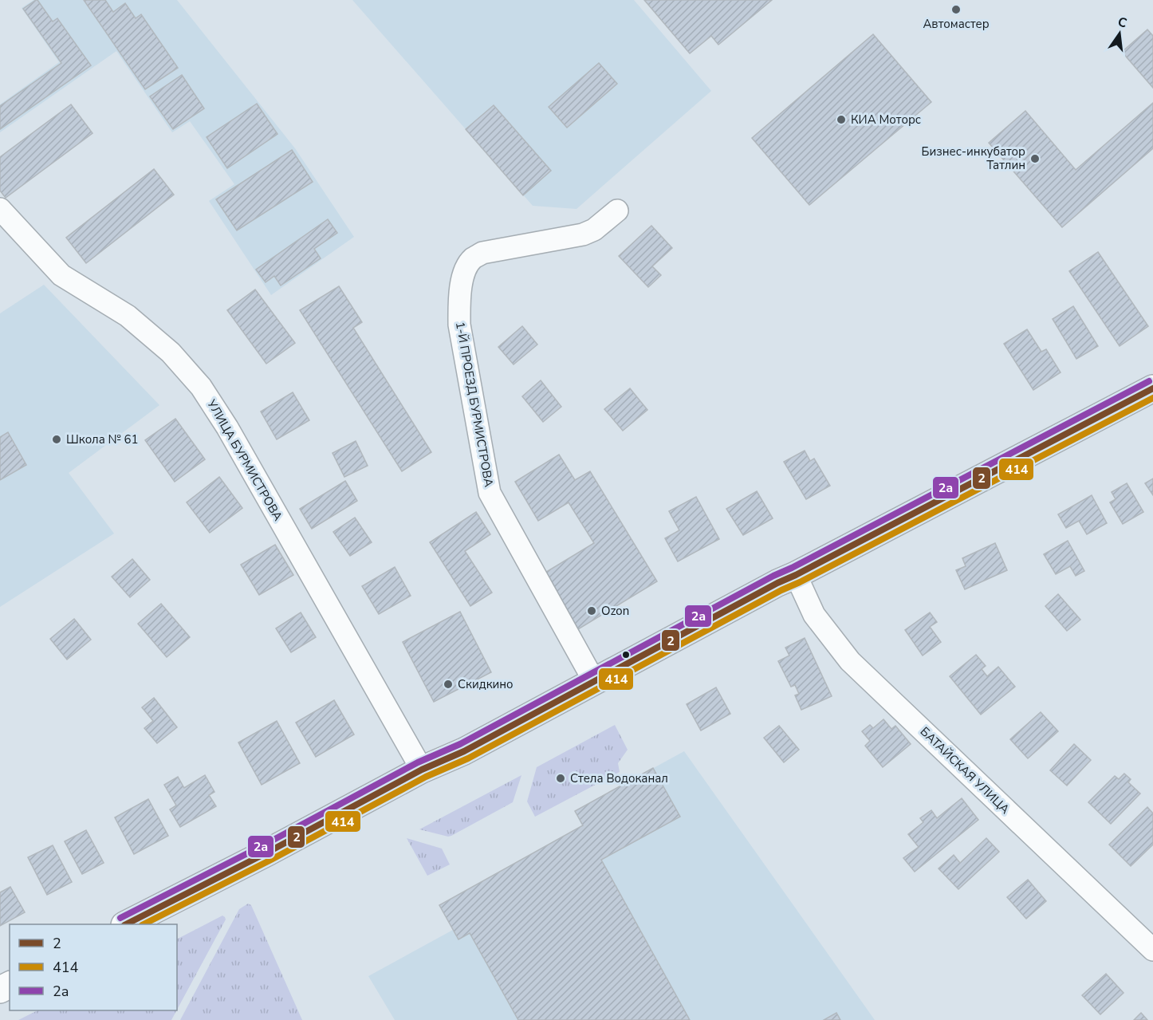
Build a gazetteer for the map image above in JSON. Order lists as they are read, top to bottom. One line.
{"streets":{"street":["1-Й ПРОЕЗД БУРМИСТРОВА","УЛИЦА БУРМИСТРОВА","БАТАЙСКАЯ УЛИЦА"]},"places":["Автомастер","КИА Моторс","Бизнес-инкубатор Татлин","Школа № 61","Ozon","Скидкино","Стела Водоканал"],"lines":["transit line 2а","transit line 2","transit line 414"],"legend":["2","414","2а"],"north":"top"}
